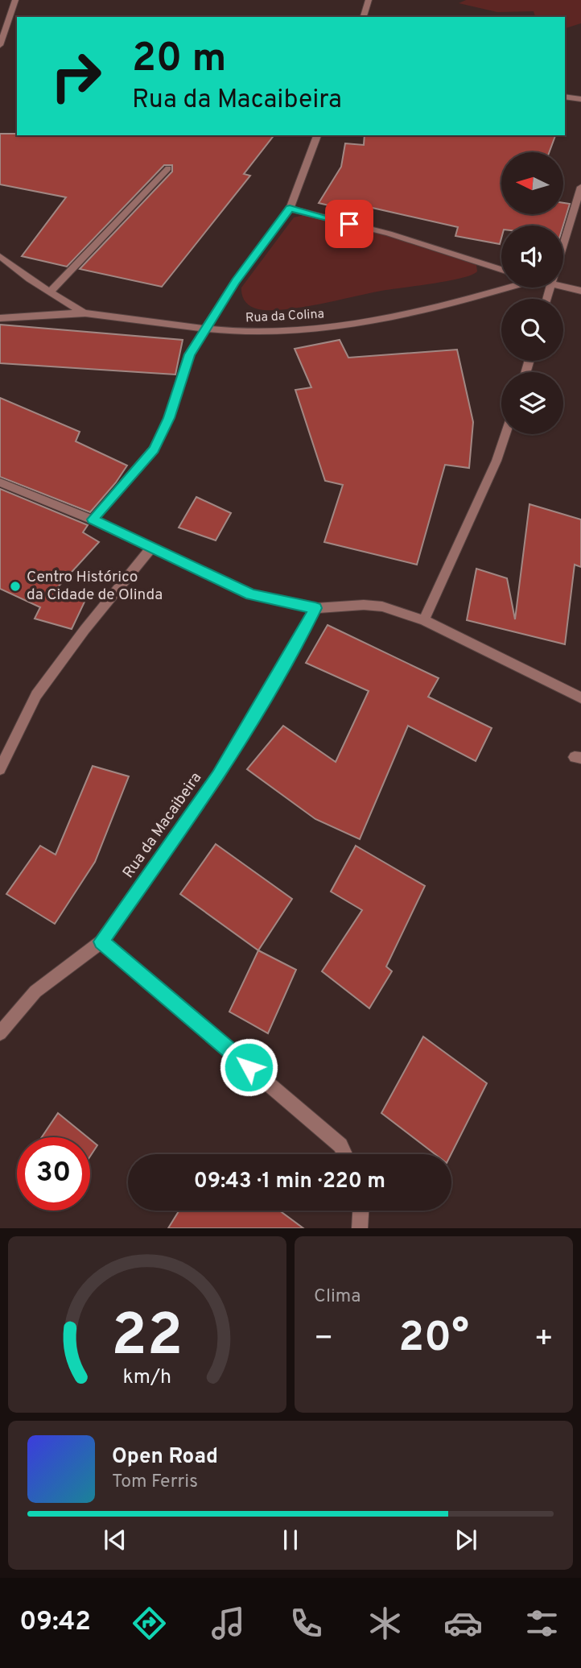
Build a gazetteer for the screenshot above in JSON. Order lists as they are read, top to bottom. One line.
{"streets":{"street":["Rua da Colina","Rua da Macaibeira"]},"places":["Centro Histórico da Cidade de Olinda"],"north":"left","page":{"turn":["20 m","Rua da Macaibeira"],"limit":"30","trip":"09:43 · 1 min · 220 m","tile":"Clima","heat":["−","20°","+"],"song":["Open Road","Tom Ferris"],"tabs":"09:42","gauge":["22","km/h"]}}
